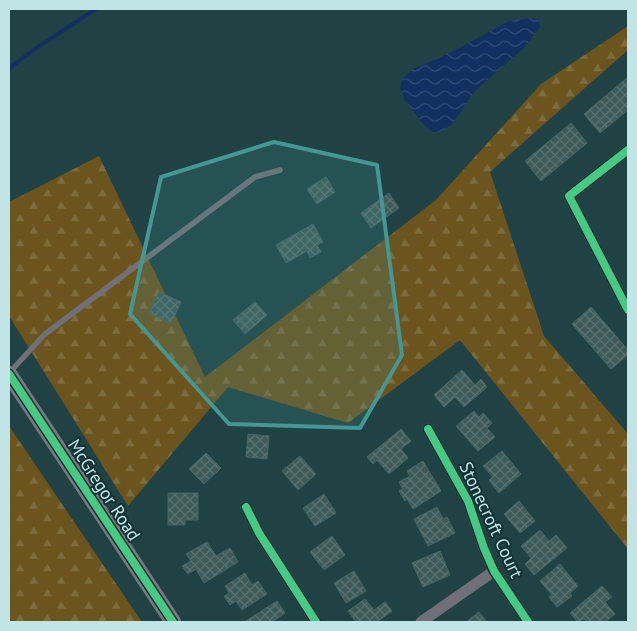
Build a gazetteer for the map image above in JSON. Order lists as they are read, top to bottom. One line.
{"streets":{"street":["McGregor Road","Stonecroft Court"]}}
